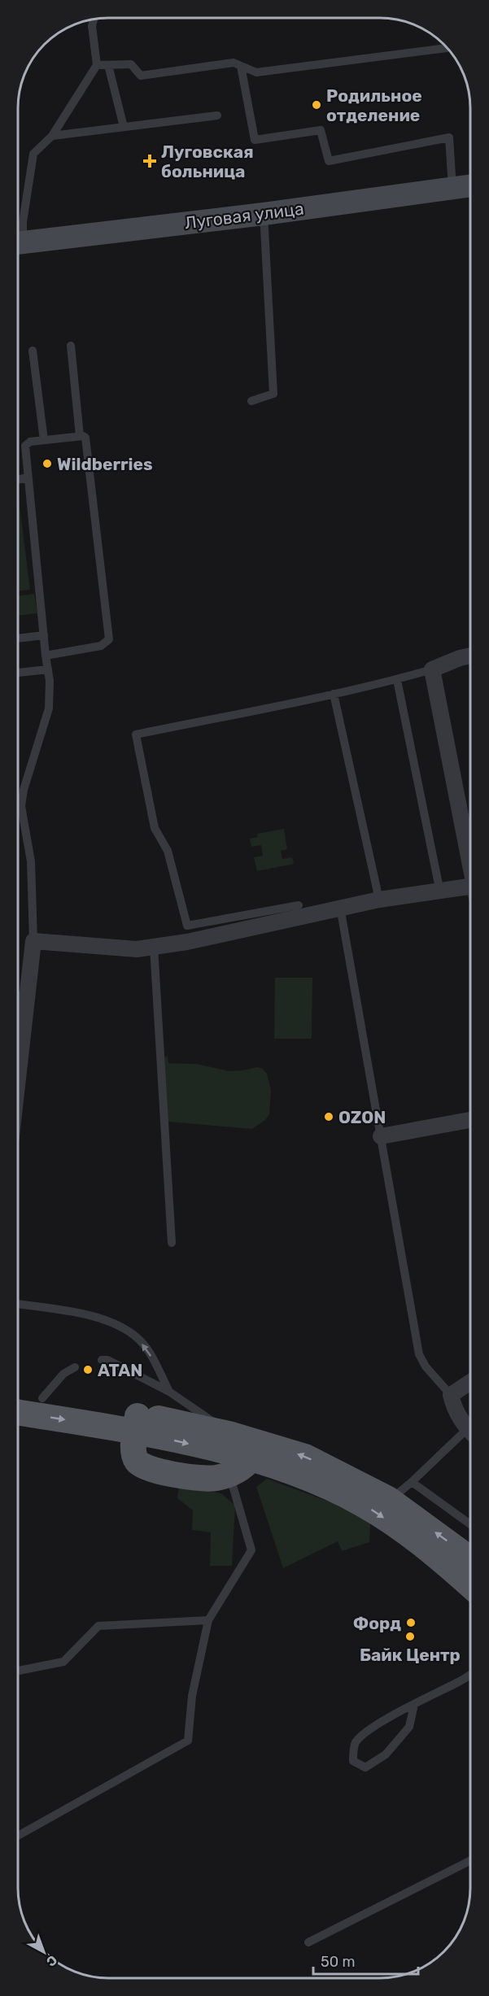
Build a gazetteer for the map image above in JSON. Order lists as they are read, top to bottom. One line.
{"streets":{"main road":["Луговая улица"]},"places":{"other":["Родильное отделение","Wildberries","OZON","ATAN","Форд","Байк Центр"],"health":["Луговская больница"]},"scale_bar":"50 m","north":"bottom right"}
